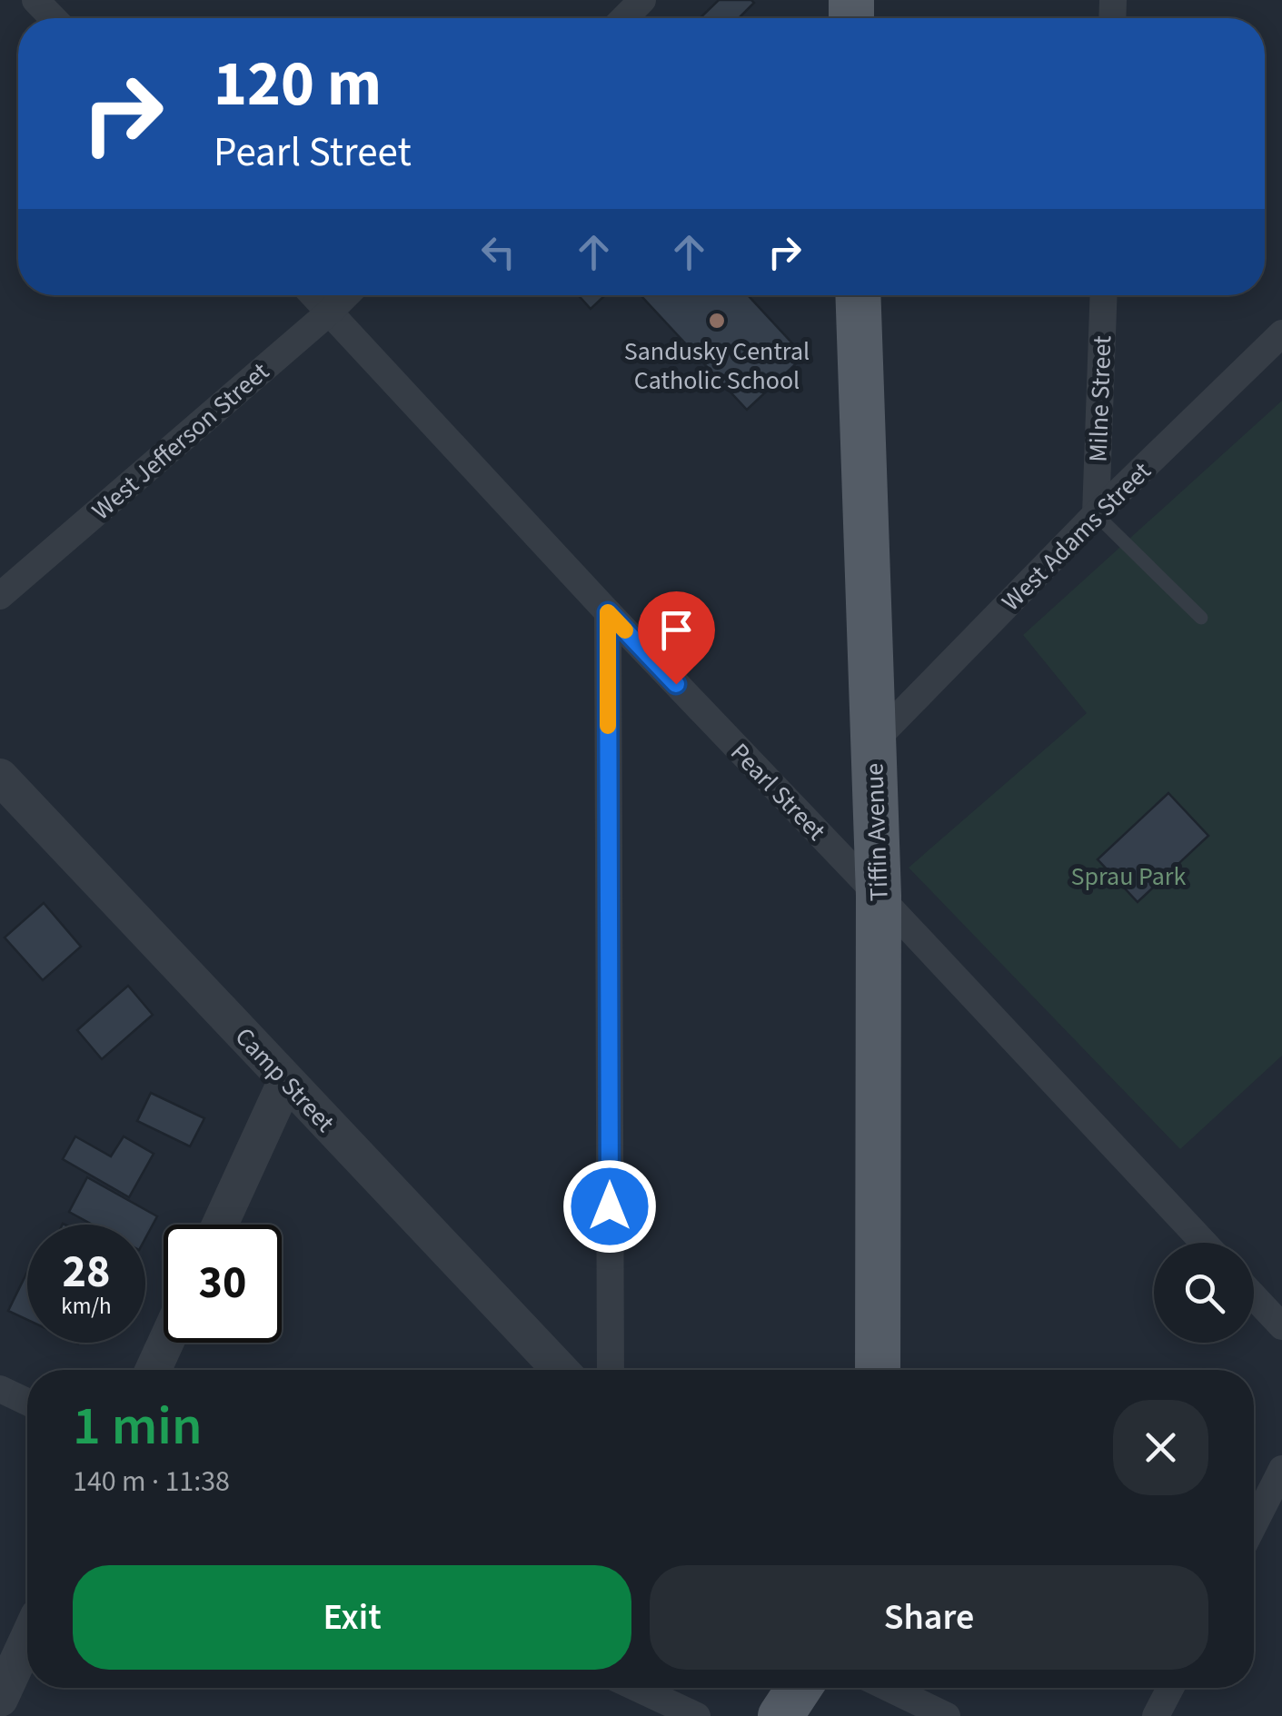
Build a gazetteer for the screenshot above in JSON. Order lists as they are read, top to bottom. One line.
{"streets":{"main road":["Tiffin Avenue"],"street":["Milne Street","West Jefferson Street","West Adams Street","Pearl Street","Camp Street"]},"crossings":[["Milne Street","West Adams Street"],["West Jefferson Street","Pearl Street"],["West Adams Street","Tiffin Avenue"],["Pearl Street","Tiffin Avenue"]],"parks":["Sprau Park"],"places":["Sandusky Central Catholic School"],"page":{"turn":["120 m","Pearl Street"],"speed":"28 km/h","limit":"30","heading":["1 min","140 m · 11:38"],"buttons":["Exit","Share"]}}
